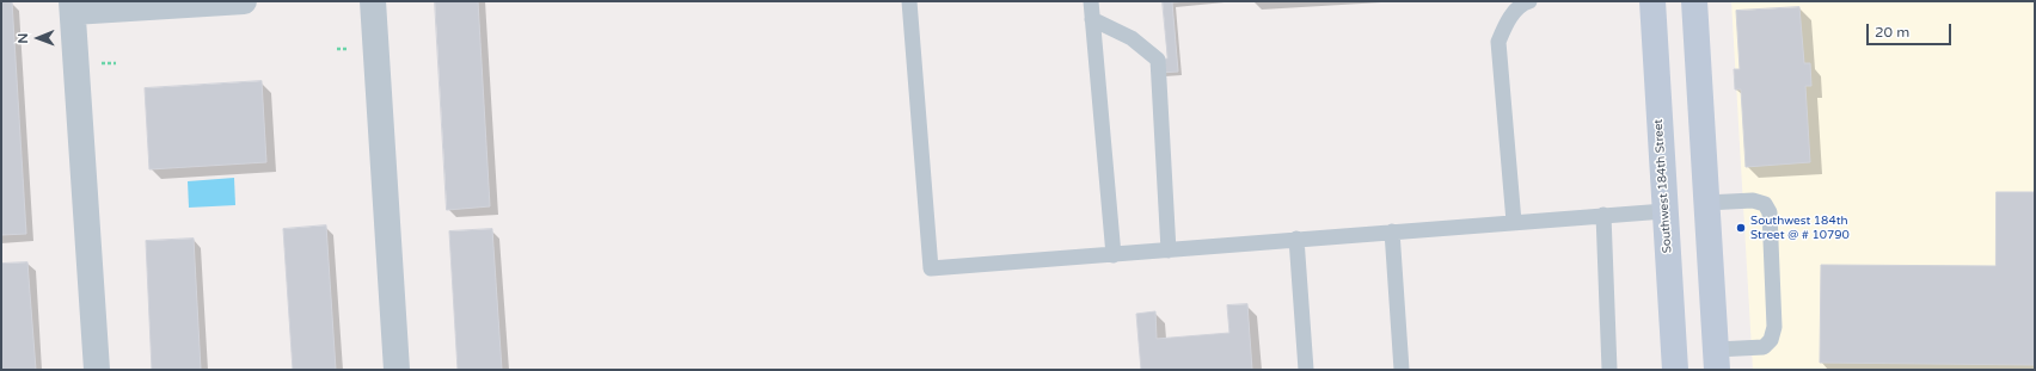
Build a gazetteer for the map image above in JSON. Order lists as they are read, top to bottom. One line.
{"streets":{"main road":["Southwest 184th Street"]},"places":["Southwest 184th Street @ # 10790"],"scale_bar":"20 m","north":"left"}
